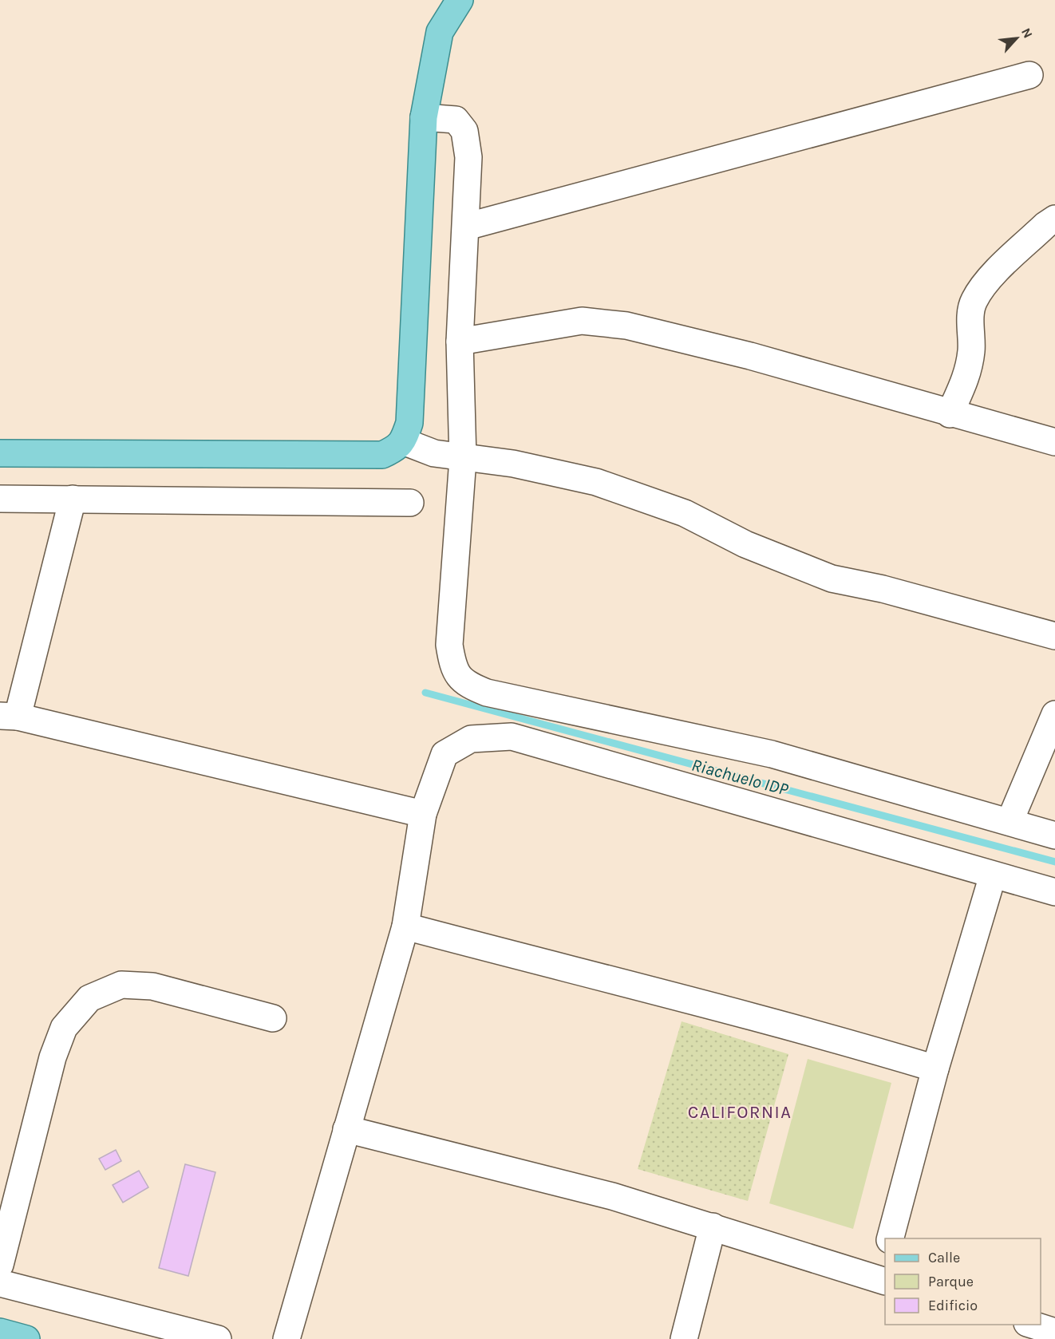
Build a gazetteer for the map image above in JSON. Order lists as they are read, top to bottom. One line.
{"districts":["CALIFORNIA"],"water":["Riachuelo IDP"],"legend":["Calle","Parque","Edificio"],"north":"top right"}
